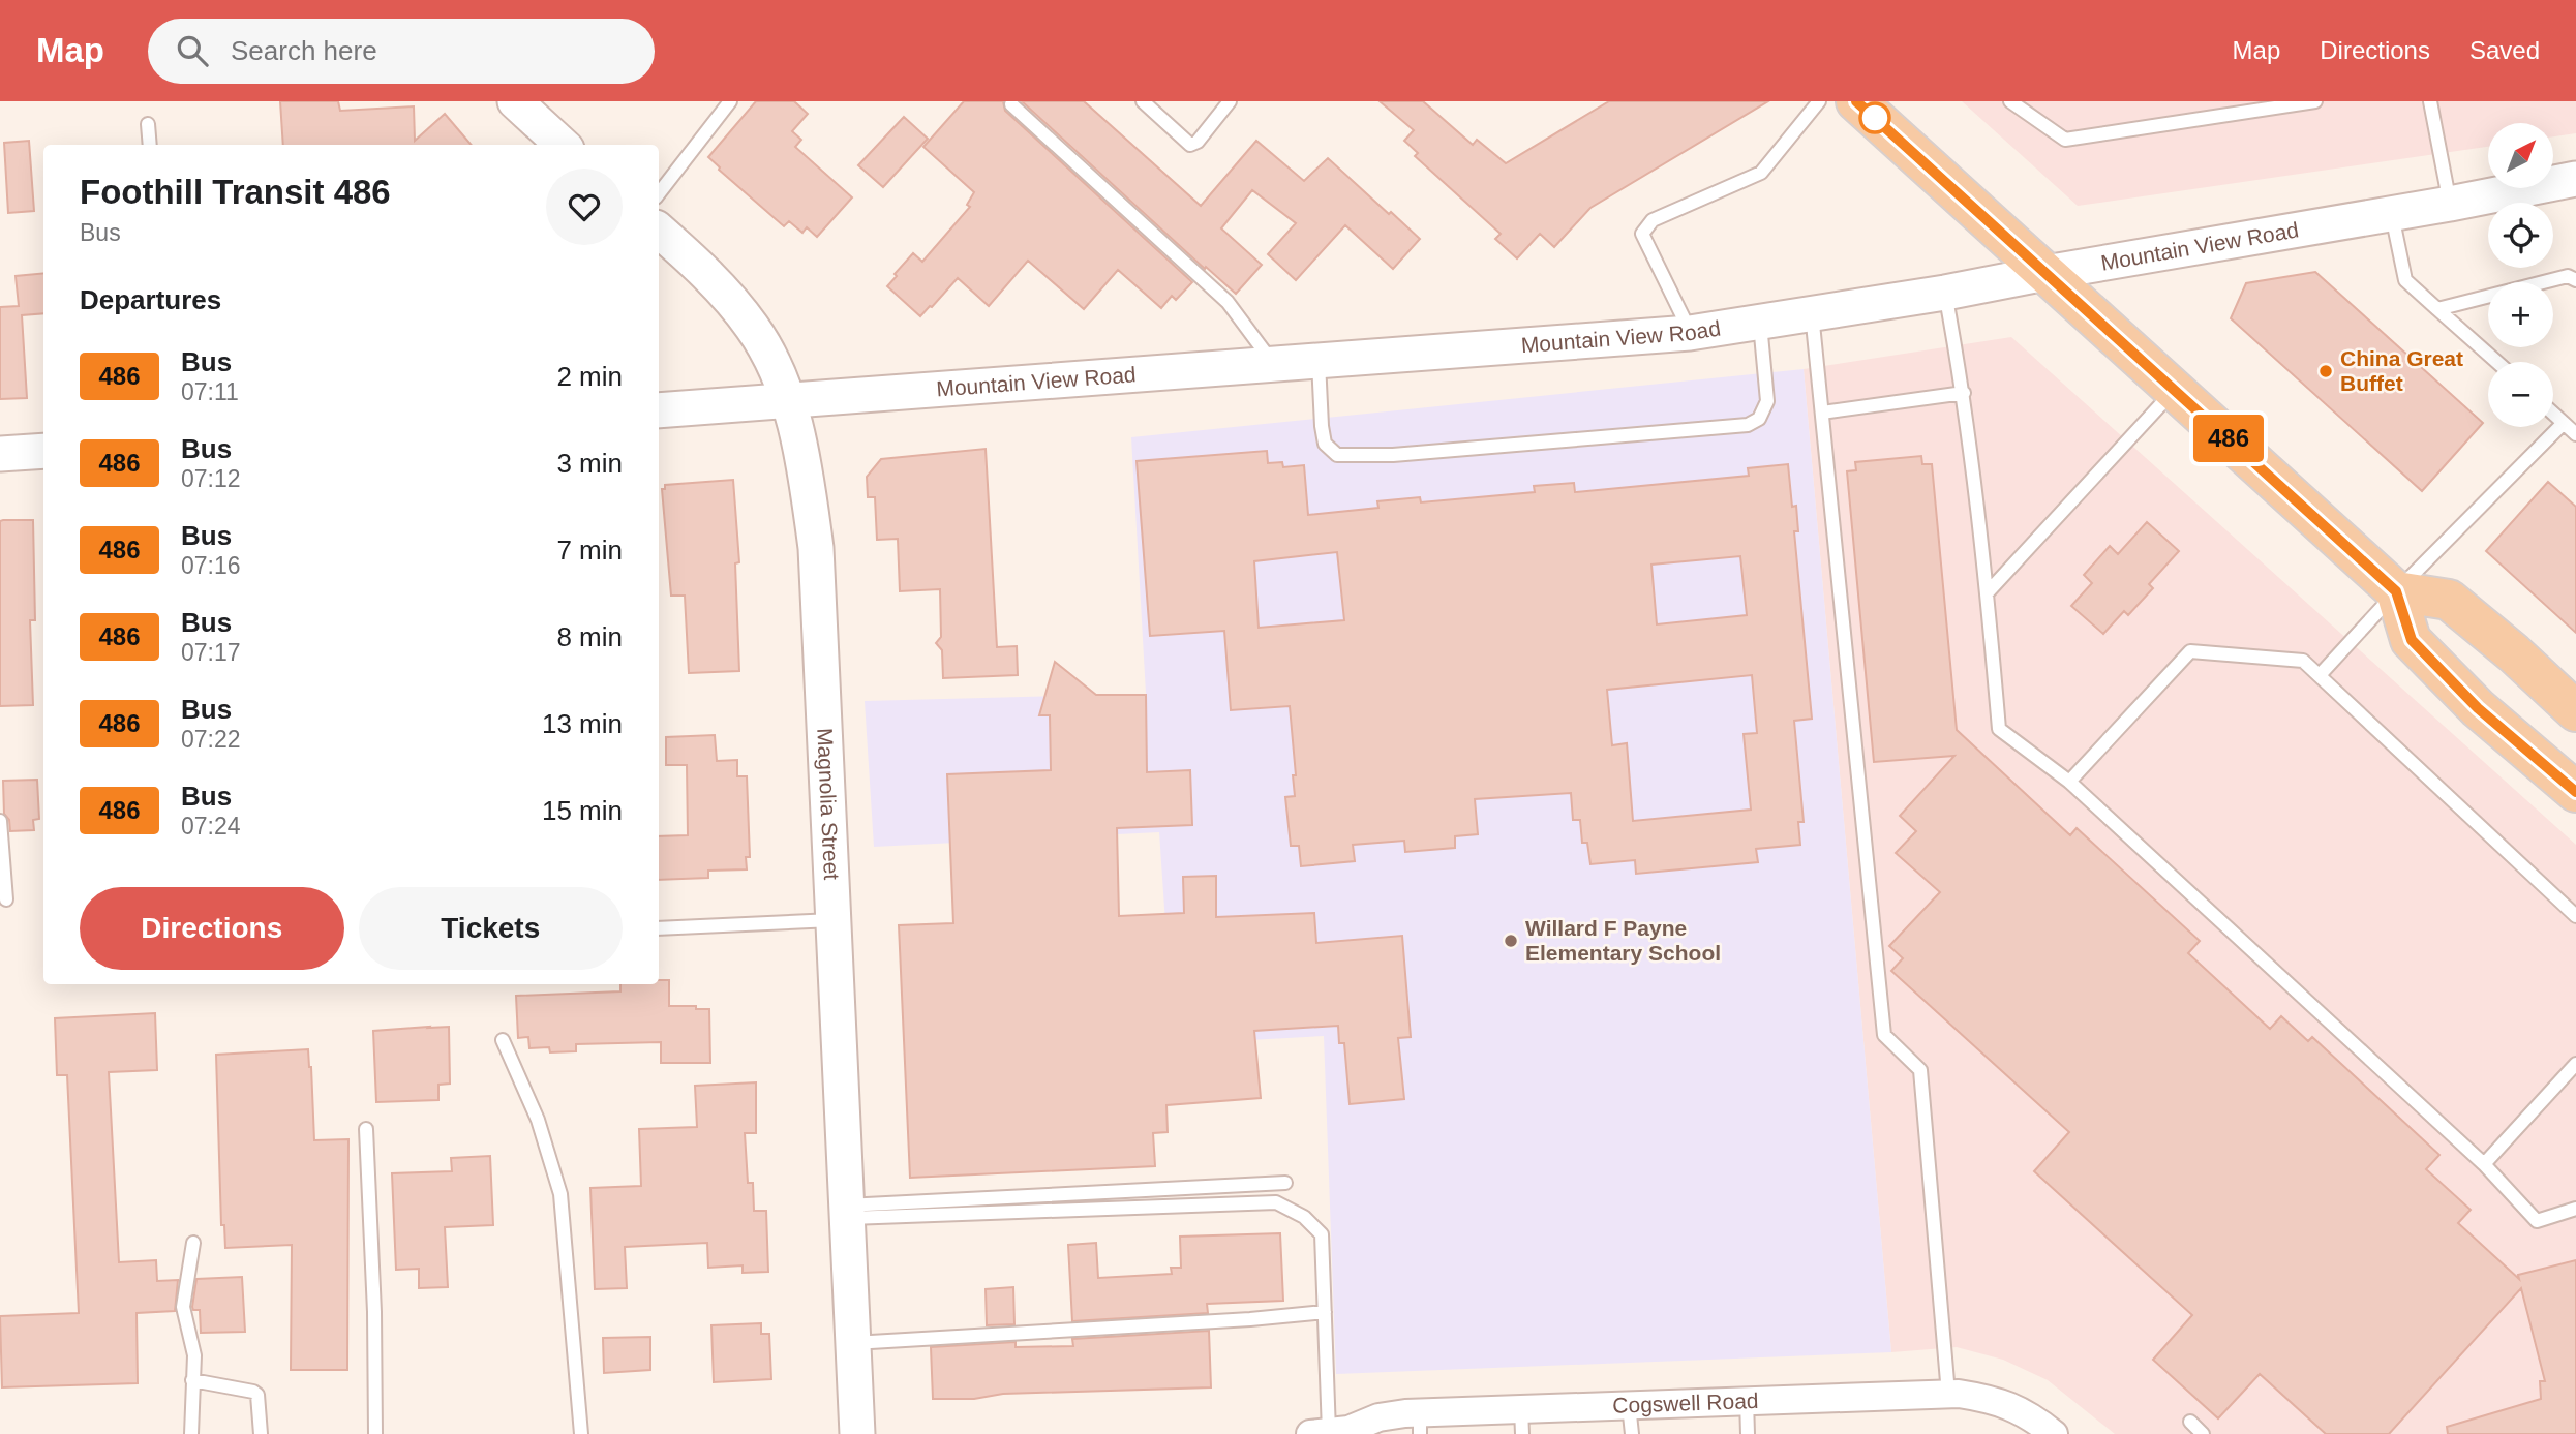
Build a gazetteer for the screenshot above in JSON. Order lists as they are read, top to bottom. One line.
{"streets":{"street":["Mountain View Road","Magnolia Street","Cogswell Road"]},"crossings":[["Mountain View Road","Magnolia Street"]],"places":["China Great Buffet","Willard F Payne Elementary School"],"lines":["bus line 486"],"north":"top right","page":{"header":"Map","search":"Search here","nav":["Map","Directions","Saved"],"on_map":"486","map_buttons":["+","−"],"heading":[["Foothill Transit 486","Bus"],"Departures"],"list":[{"mark":"486","name":"Bus","note":"07:11","value":"2 min"},{"mark":"486","name":"Bus","note":"07:12","value":"3 min"},{"mark":"486","name":"Bus","note":"07:16","value":"7 min"},{"mark":"486","name":"Bus","note":"07:17","value":"8 min"},{"mark":"486","name":"Bus","note":"07:22","value":"13 min"},{"mark":"486","name":"Bus","note":"07:24","value":"15 min"}],"buttons":["Directions","Tickets"]}}
